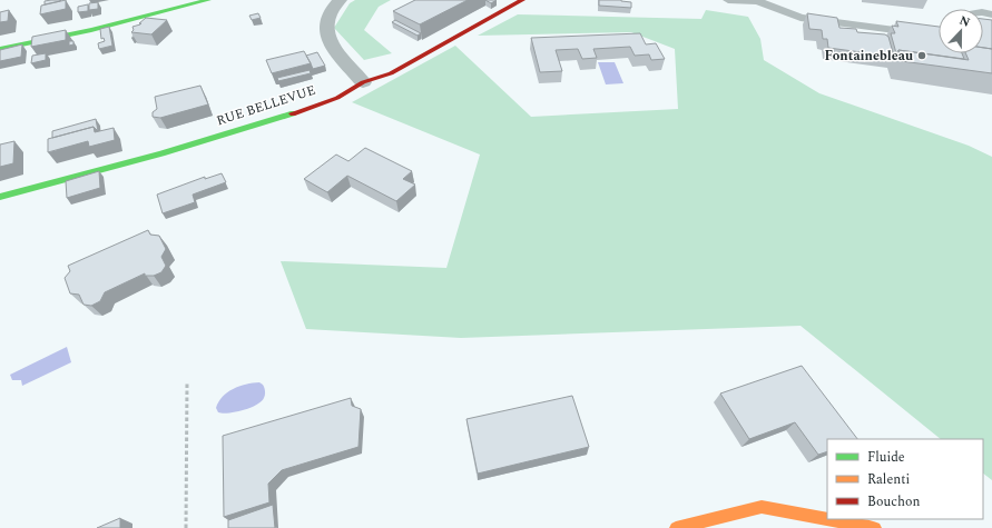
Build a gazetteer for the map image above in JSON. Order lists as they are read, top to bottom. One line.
{"streets":{"street":["RUE BELLEVUE"]},"places":["Fontainebleau"],"legend":["Fluide","Ralenti","Bouchon"],"north":"top"}
